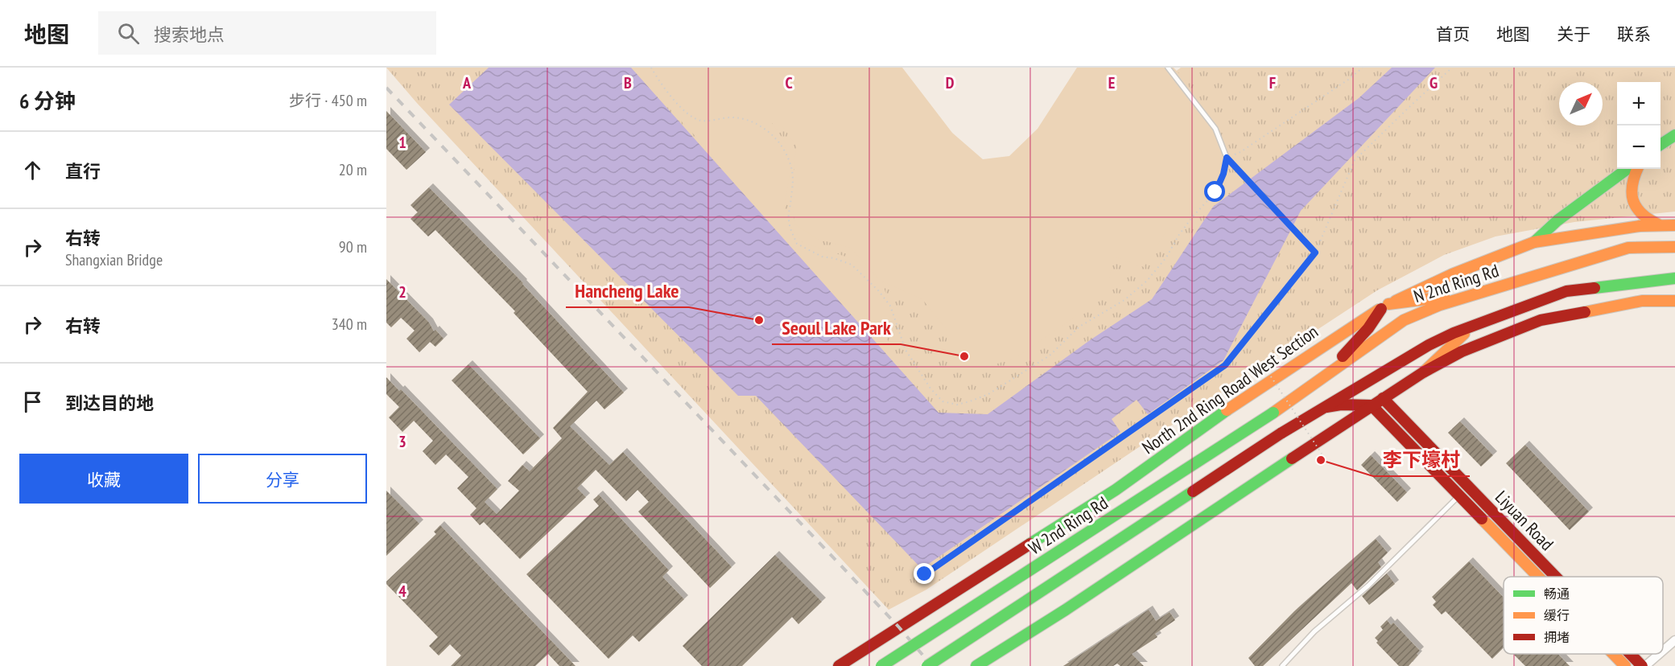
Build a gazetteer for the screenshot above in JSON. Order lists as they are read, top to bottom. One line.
{"streets":{"main road":["N 2nd Ring Rd","North 2nd Ring Road West Section","Liyuan Road","W 2nd Ring Rd"]},"crossings":[["N 2nd Ring Rd","W 2nd Ring Rd"]],"places":["Hancheng Lake","Seoul Lake Park","李下壕村"],"legend":["畅通","缓行","拥堵"],"north":"top right","page":{"header":"地图","search":"搜索地点","nav":["首页","地图","关于","联系"],"heading":["6 分钟","步行 · 450 m"],"map_buttons":["+","−"],"list":[["直行","20 m"],["右转","Shangxian Bridge","90 m"],["右转","340 m"],"到达目的地"],"buttons":["收藏","分享"]},"grid":{"columns":["A","B","C","D","E","F","G"],"rows":["1","2","3","4"]}}
